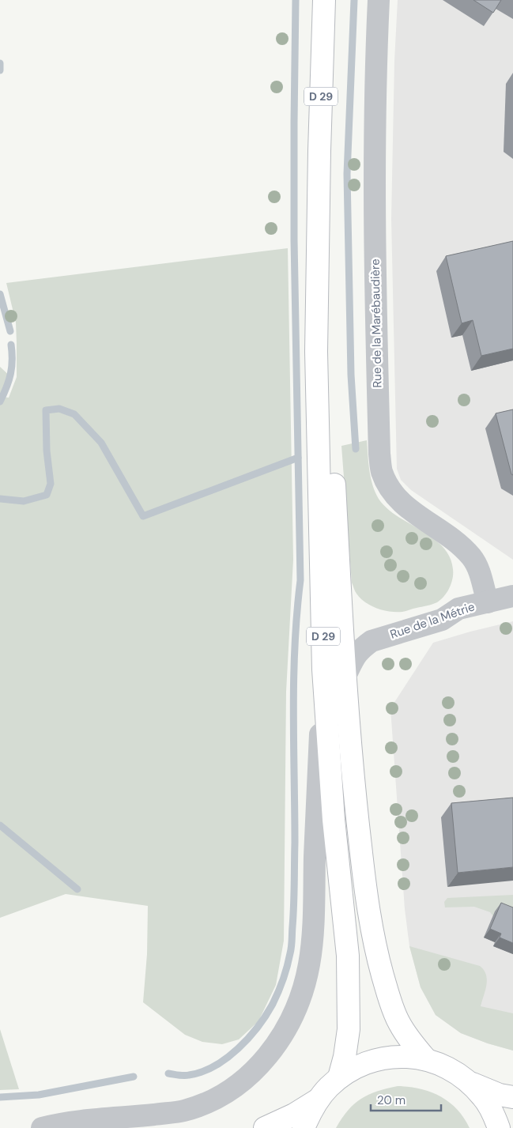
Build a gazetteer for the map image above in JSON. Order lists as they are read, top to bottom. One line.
{"streets":{"main road":["D 29"],"street":["Rue de la Marébaudière","Rue de la Métrie"]},"crossings":[["D 29","Rue de la Métrie"],["Rue de la Marébaudière","Rue de la Métrie"]],"scale_bar":"20 m"}
